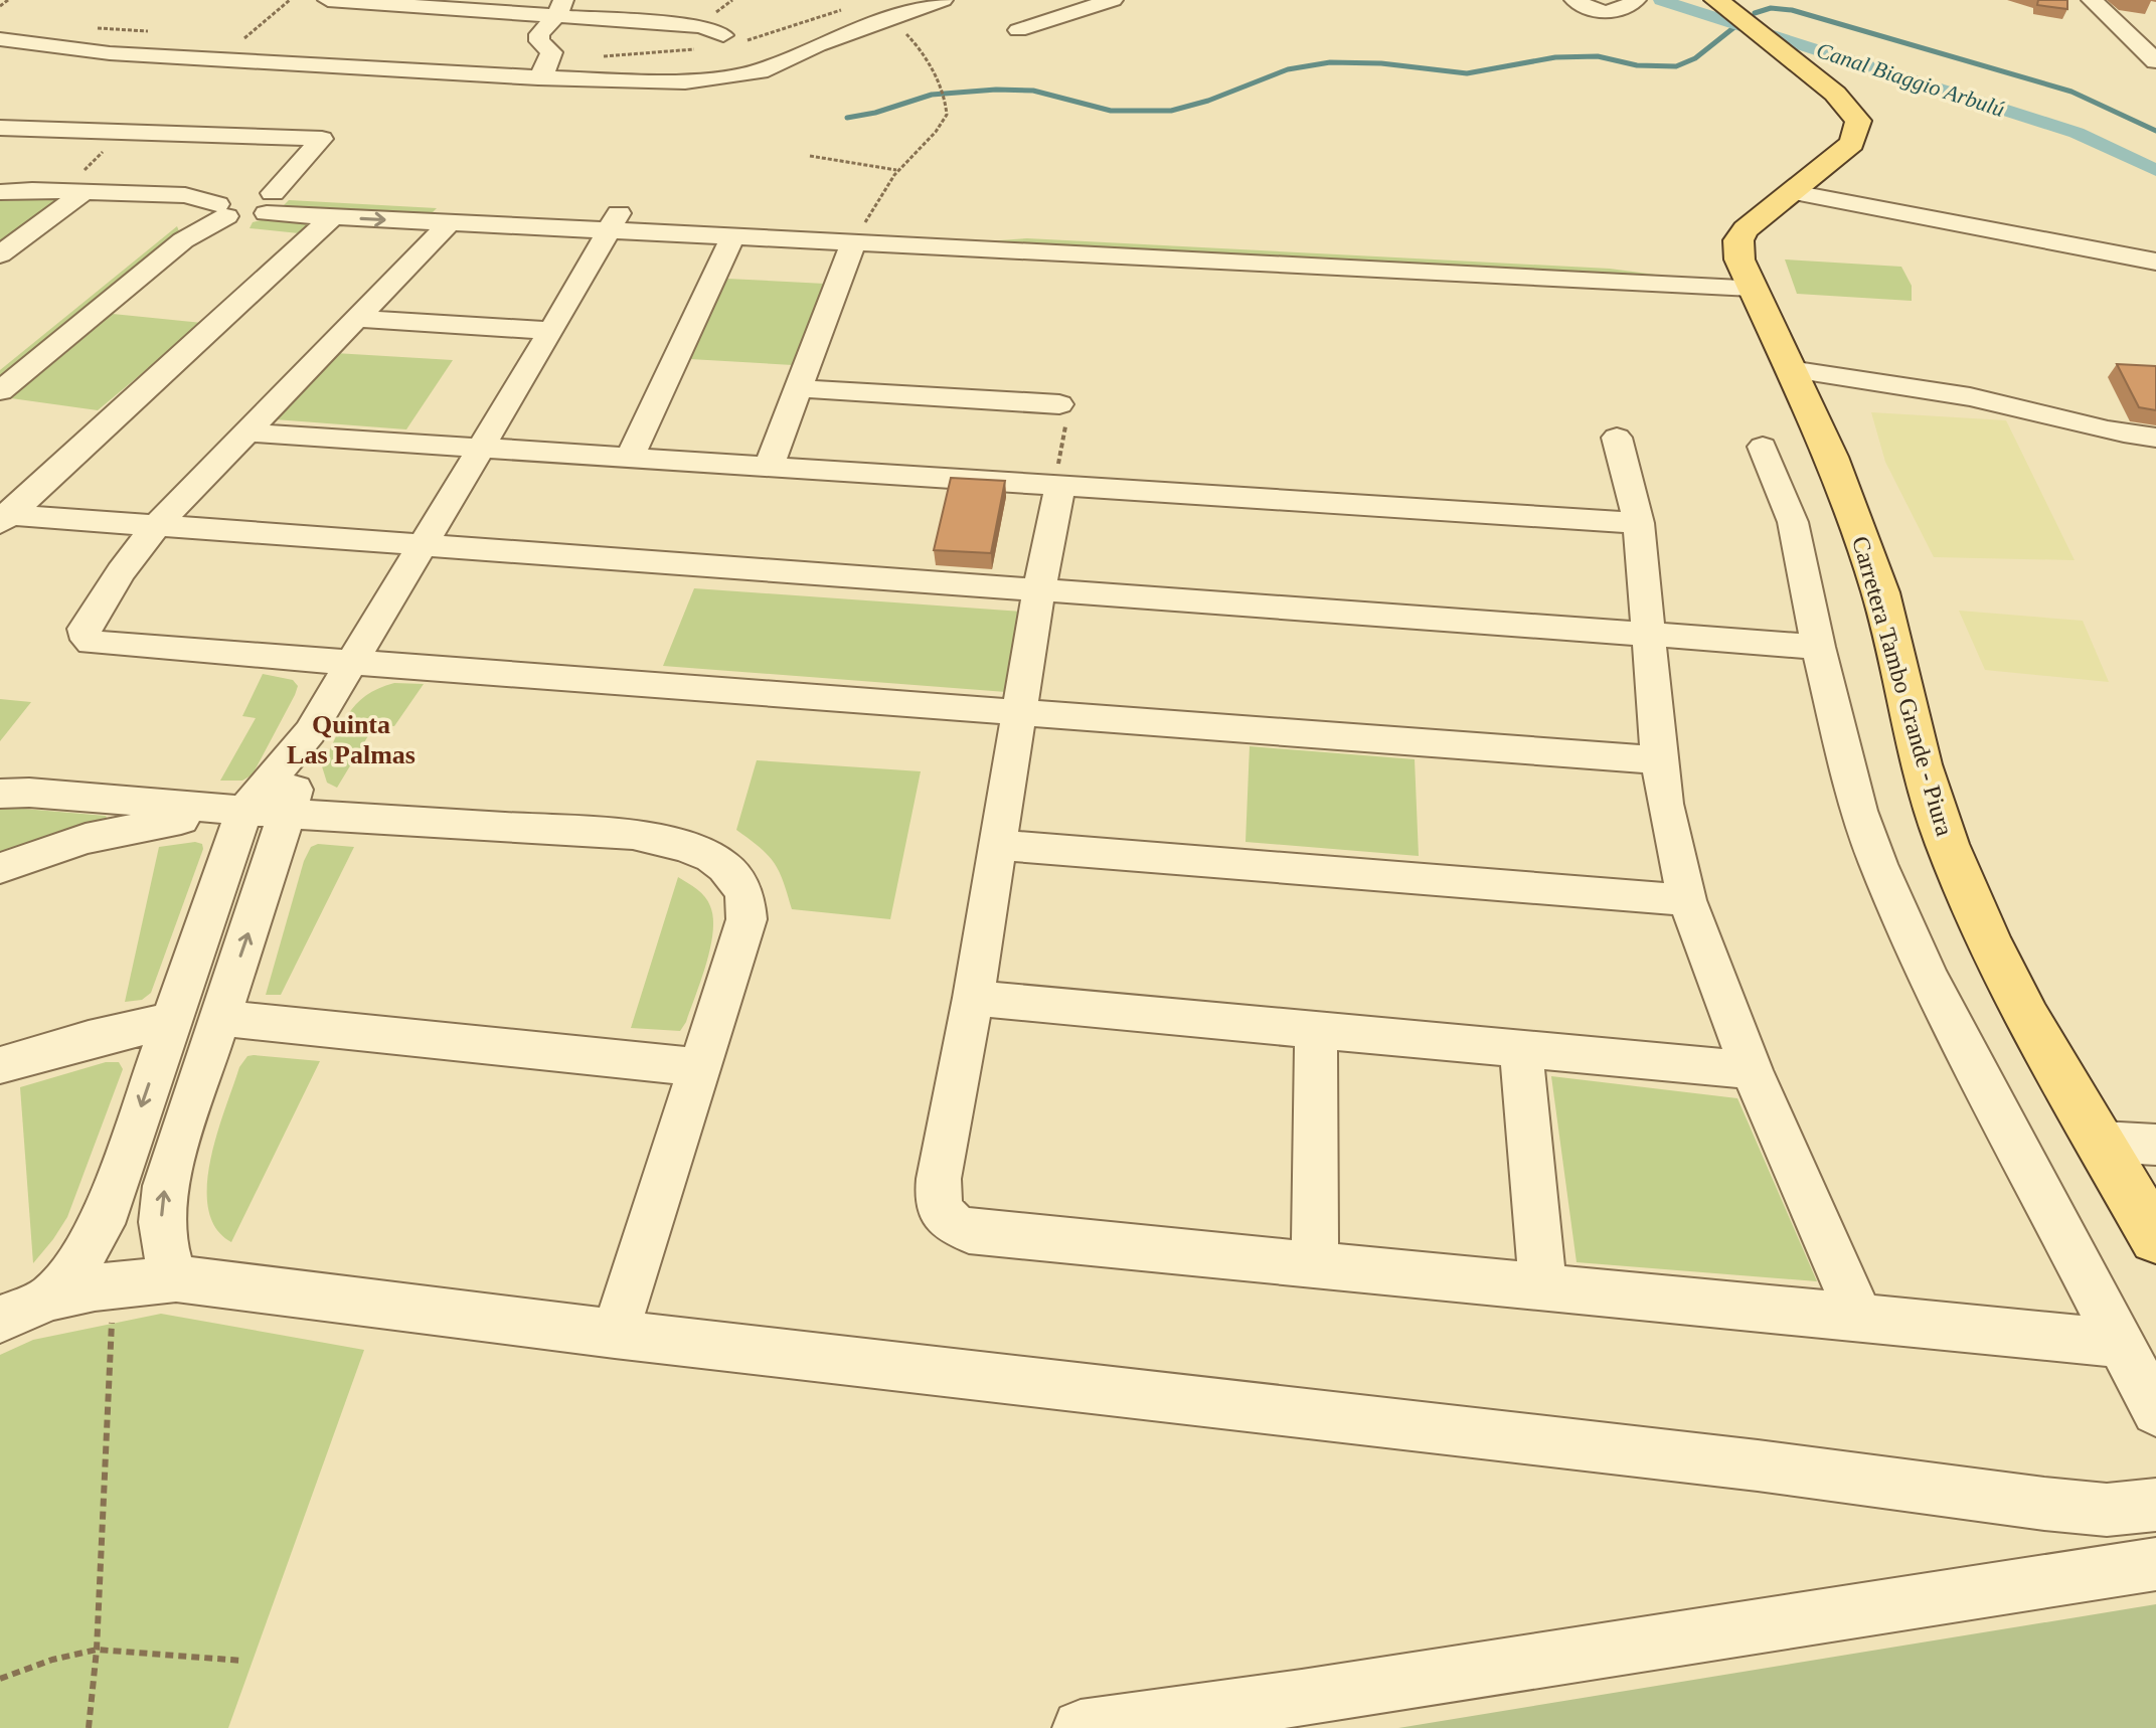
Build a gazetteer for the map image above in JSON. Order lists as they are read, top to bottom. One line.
{"streets":{"main road":["Carretera Tambo Grande - Piura"]},"districts":["Quinta Las Palmas"],"water":["Canal Biaggio Arbulú"]}
